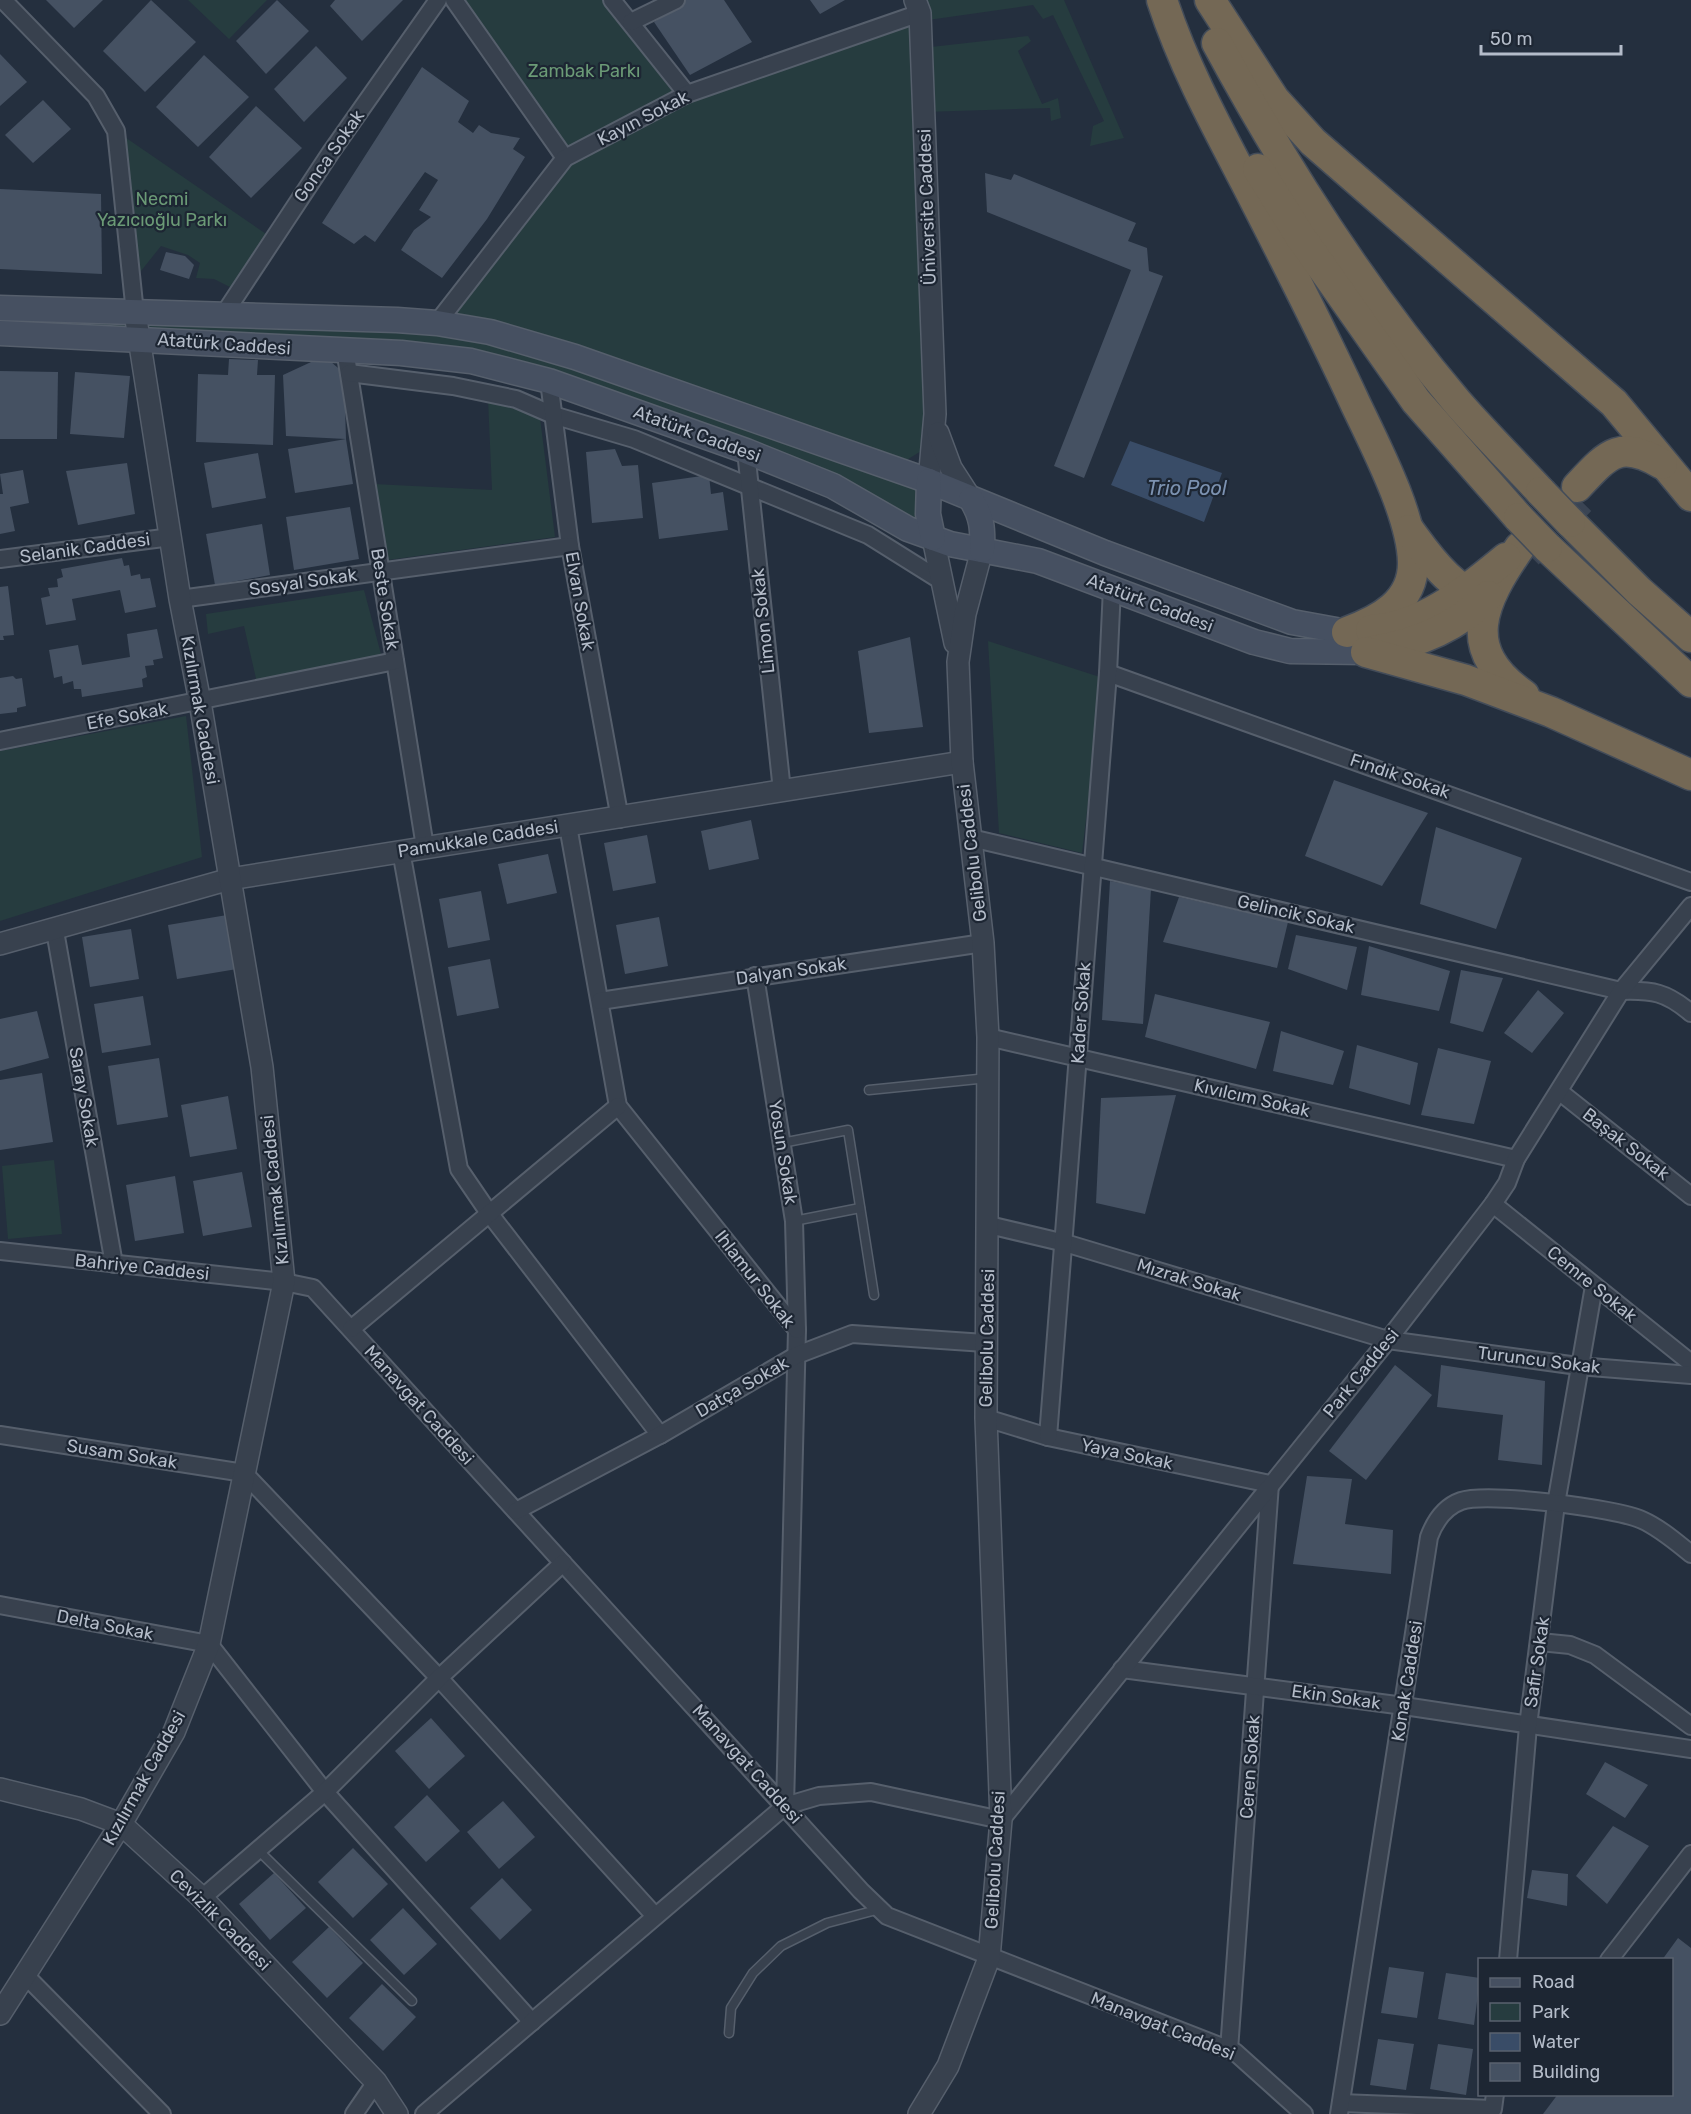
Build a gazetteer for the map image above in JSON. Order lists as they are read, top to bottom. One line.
{"streets":{"main road":["Atatürk Caddesi"],"street":["Kayın Sokak","Gonca Sokak","Üniversite Caddesi","Selanik Caddesi","Sosyal Sokak","Beste Sokak","Elvan Sokak","Limon Sokak","Kızılırmak Caddesi","Efe Sokak","Fındık Sokak","Pamukkale Caddesi","Gelibolu Caddesi","Gelincik Sokak","Dalyan Sokak","Kader Sokak","Saray Sokak","Kıvılcım Sokak","Başak Sokak","Yosun Sokak","Bahriye Caddesi","Ihlamur Sokak","Mızrak Sokak","Cemre Sokak","Turuncu Sokak","Park Caddesi","Datça Sokak","Manavgat Caddesi","Susam Sokak","Yaya Sokak","Delta Sokak","Safir Sokak","Konak Caddesi","Ekin Sokak","Ceren Sokak","Cevizlik Caddesi"]},"crossings":[["Kayın Sokak","Üniversite Caddesi"],["Kayın Sokak","Atatürk Caddesi"],["Gonca Sokak","Atatürk Caddesi"],["Atatürk Caddesi","Beste Sokak"],["Atatürk Caddesi","Elvan Sokak"],["Atatürk Caddesi","Limon Sokak"],["Atatürk Caddesi","Kızılırmak Caddesi"],["Atatürk Caddesi","Gelibolu Caddesi"],["Atatürk Caddesi","Kader Sokak"],["Selanik Caddesi","Kızılırmak Caddesi"],["Sosyal Sokak","Beste Sokak"],["Sosyal Sokak","Elvan Sokak"],["Sosyal Sokak","Kızılırmak Caddesi"],["Beste Sokak","Efe Sokak"],["Beste Sokak","Pamukkale Caddesi"],["Elvan Sokak","Pamukkale Caddesi"],["Limon Sokak","Pamukkale Caddesi"],["Kızılırmak Caddesi","Efe Sokak"],["Kızılırmak Caddesi","Pamukkale Caddesi"],["Kızılırmak Caddesi","Bahriye Caddesi"],["Kızılırmak Caddesi","Manavgat Caddesi"],["Kızılırmak Caddesi","Susam Sokak"],["Kızılırmak Caddesi","Delta Sokak"],["Kızılırmak Caddesi","Cevizlik Caddesi"],["Fındık Sokak","Kader Sokak"],["Pamukkale Caddesi","Gelibolu Caddesi"],["Pamukkale Caddesi","Saray Sokak"],["Pamukkale Caddesi","Ihlamur Sokak"],["Gelibolu Caddesi","Gelincik Sokak"],["Gelibolu Caddesi","Dalyan Sokak"],["Gelibolu Caddesi","Kıvılcım Sokak"],["Gelibolu Caddesi","Mızrak Sokak"],["Gelibolu Caddesi","Park Caddesi"],["Gelibolu Caddesi","Datça Sokak"],["Gelibolu Caddesi","Manavgat Caddesi"],["Gelibolu Caddesi","Yaya Sokak"],["Gelincik Sokak","Kader Sokak"],["Gelincik Sokak","Park Caddesi"],["Dalyan Sokak","Yosun Sokak"],["Dalyan Sokak","Ihlamur Sokak"],["Kader Sokak","Kıvılcım Sokak"],["Kader Sokak","Mızrak Sokak"],["Kader Sokak","Yaya Sokak"],["Saray Sokak","Bahriye Caddesi"],["Kıvılcım Sokak","Park Caddesi"],["Başak Sokak","Park Caddesi"],["Yosun Sokak","Ihlamur Sokak"],["Bahriye Caddesi","Manavgat Caddesi"],["Ihlamur Sokak","Datça Sokak"],["Ihlamur Sokak","Manavgat Caddesi"],["Mızrak Sokak","Turuncu Sokak"],["Mızrak Sokak","Park Caddesi"],["Cemre Sokak","Park Caddesi"],["Cemre Sokak","Safir Sokak"],["Turuncu Sokak","Park Caddesi"],["Turuncu Sokak","Safir Sokak"],["Park Caddesi","Yaya Sokak"],["Park Caddesi","Ekin Sokak"],["Park Caddesi","Ceren Sokak"],["Datça Sokak","Manavgat Caddesi"],["Manavgat Caddesi","Ceren Sokak"],["Yaya Sokak","Ceren Sokak"],["Safir Sokak","Konak Caddesi"],["Safir Sokak","Ekin Sokak"],["Konak Caddesi","Ekin Sokak"],["Ekin Sokak","Ceren Sokak"]],"water":["Trio Pool"],"parks":["Zambak Parkı","Necmi Yazıcıoğlu Parkı"],"legend":["Road","Park","Water","Building"],"scale_bar":"50 m"}
